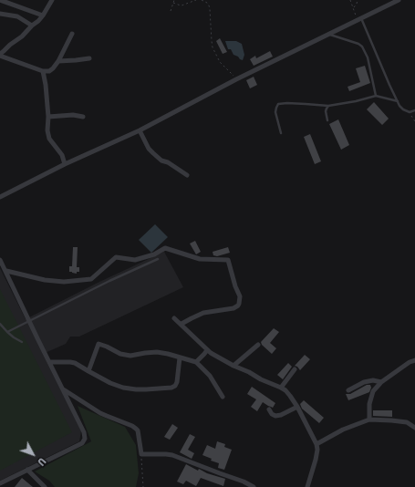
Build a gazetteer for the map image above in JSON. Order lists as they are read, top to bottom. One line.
{"north":"bottom right"}
